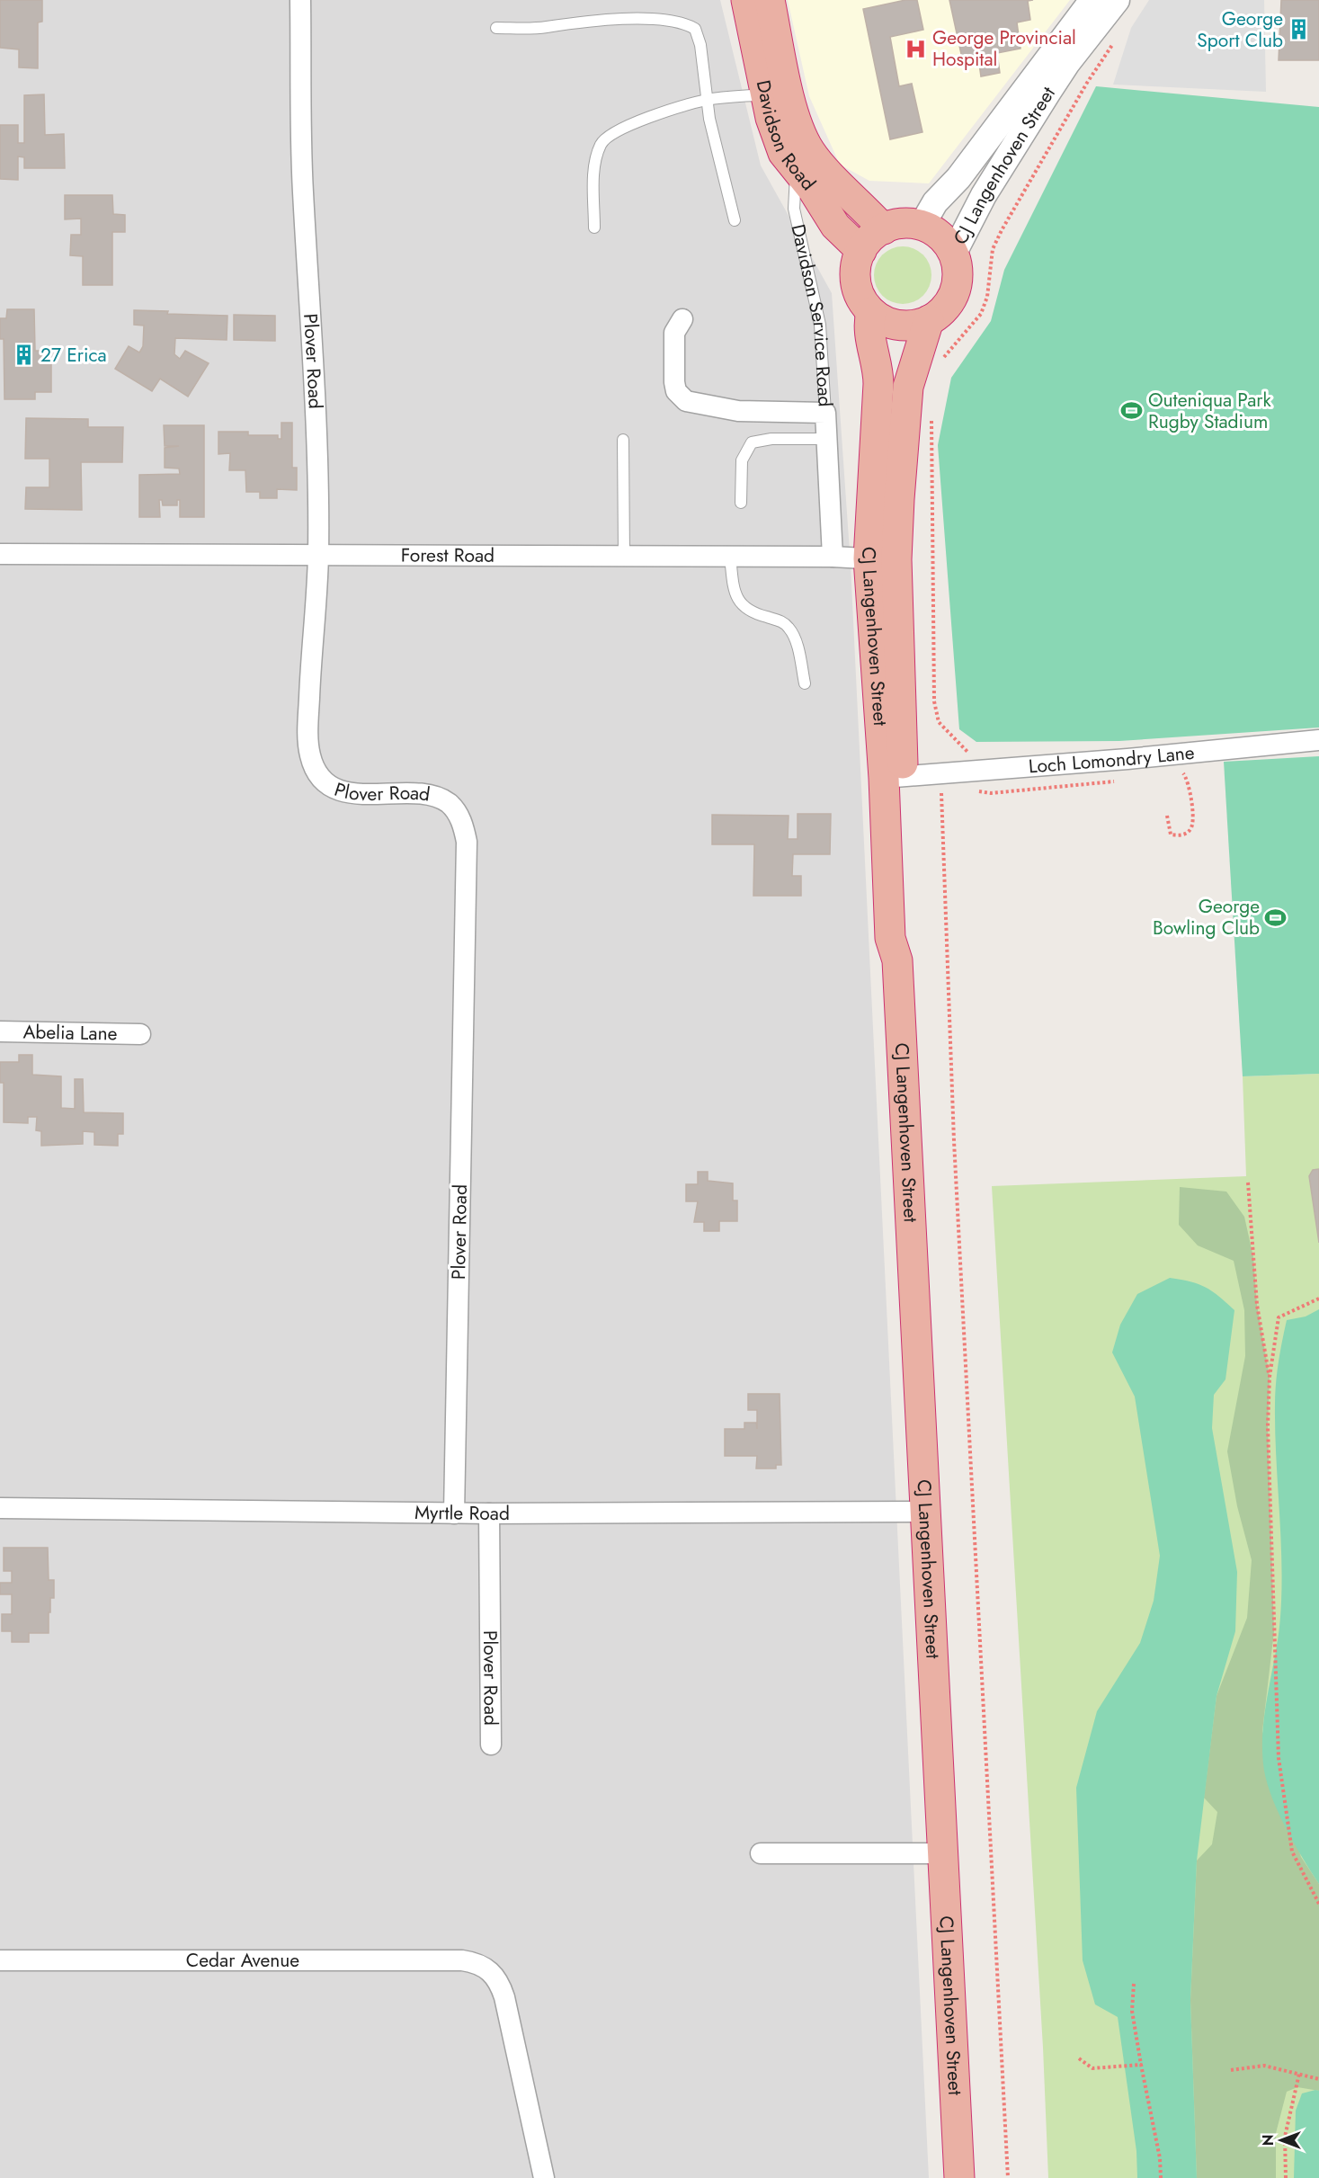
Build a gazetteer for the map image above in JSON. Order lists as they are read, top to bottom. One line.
{"streets":{"highway":["Davidson Road","CJ Langenhoven Street"],"street":["Davidson Service Road","Plover Road","Forest Road","Loch Lomondry Lane","Abelia Lane","Myrtle Road","Cedar Avenue"]},"crossings":[["Davidson Road","CJ Langenhoven Street"],["Davidson Road","Davidson Service Road"],["CJ Langenhoven Street","Forest Road"],["CJ Langenhoven Street","Loch Lomondry Lane"],["CJ Langenhoven Street","Myrtle Road"],["Davidson Service Road","Forest Road"],["Plover Road","Forest Road"],["Plover Road","Myrtle Road"]],"places":{"building":["George Sport Club","27 Erica"],"hospital":["George Provincial Hospital"],"sports":["Outeniqua Park Rugby Stadium","George Bowling Club"]},"north":"left"}
